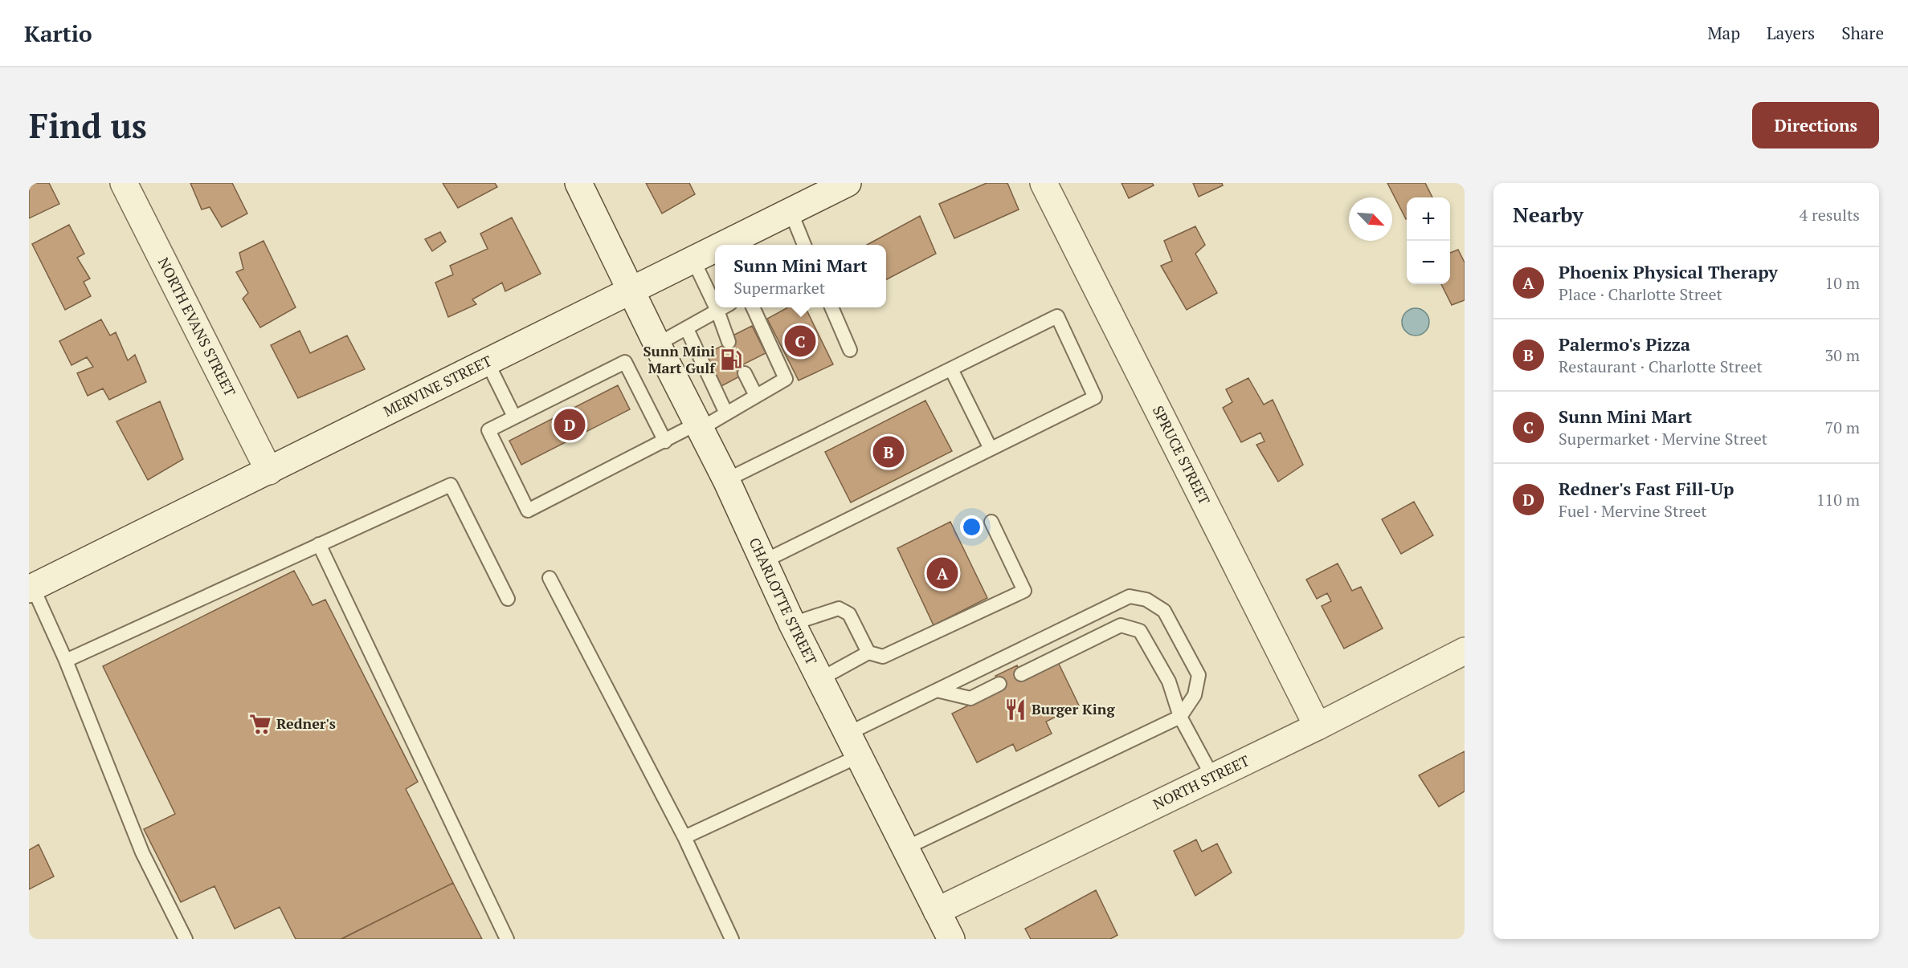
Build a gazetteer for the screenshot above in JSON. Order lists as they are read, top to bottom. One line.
{"streets":{"street":["NORTH EVANS STREET","MERVINE STREET","SPRUCE STREET","CHARLOTTE STREET","NORTH STREET"]},"crossings":[["NORTH EVANS STREET","MERVINE STREET"],["MERVINE STREET","CHARLOTTE STREET"],["SPRUCE STREET","NORTH STREET"],["CHARLOTTE STREET","NORTH STREET"]],"places":{"fuel station":["Sunn Mini Mart Gulf"],"restaurant":["Burger King"],"supermarket":["Redner's"]},"north":"bottom right","page":{"header":"Kartio","nav":["Map","Layers","Share"],"buttons":"Directions","title":"Find us","heading":["Nearby","4 results"],"map_buttons":["+","−"],"popup":["Sunn Mini Mart","Supermarket"],"list":[{"mark":"A","name":"Phoenix Physical Therapy","note":"Place · Charlotte Street","value":"10 m"},{"mark":"B","name":"Palermo's Pizza","note":"Restaurant · Charlotte Street","value":"30 m"},{"mark":"C","name":"Sunn Mini Mart","note":"Supermarket · Mervine Street","value":"70 m"},{"mark":"D","name":"Redner's Fast Fill-Up","note":"Fuel · Mervine Street","value":"110 m"}],"pins":["C","D","B","A"]}}
